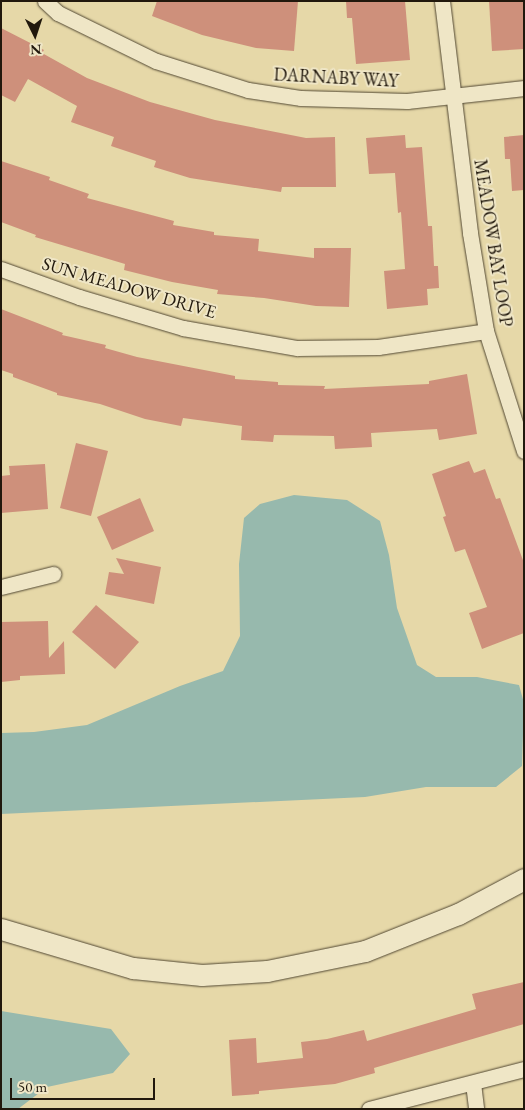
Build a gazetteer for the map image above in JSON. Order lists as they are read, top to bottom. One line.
{"streets":{"street":["DARNABY WAY","MEADOW BAY LOOP","SUN MEADOW DRIVE"]},"crossings":[["DARNABY WAY","MEADOW BAY LOOP"],["MEADOW BAY LOOP","SUN MEADOW DRIVE"]],"scale_bar":"50 m","north":"bottom"}
